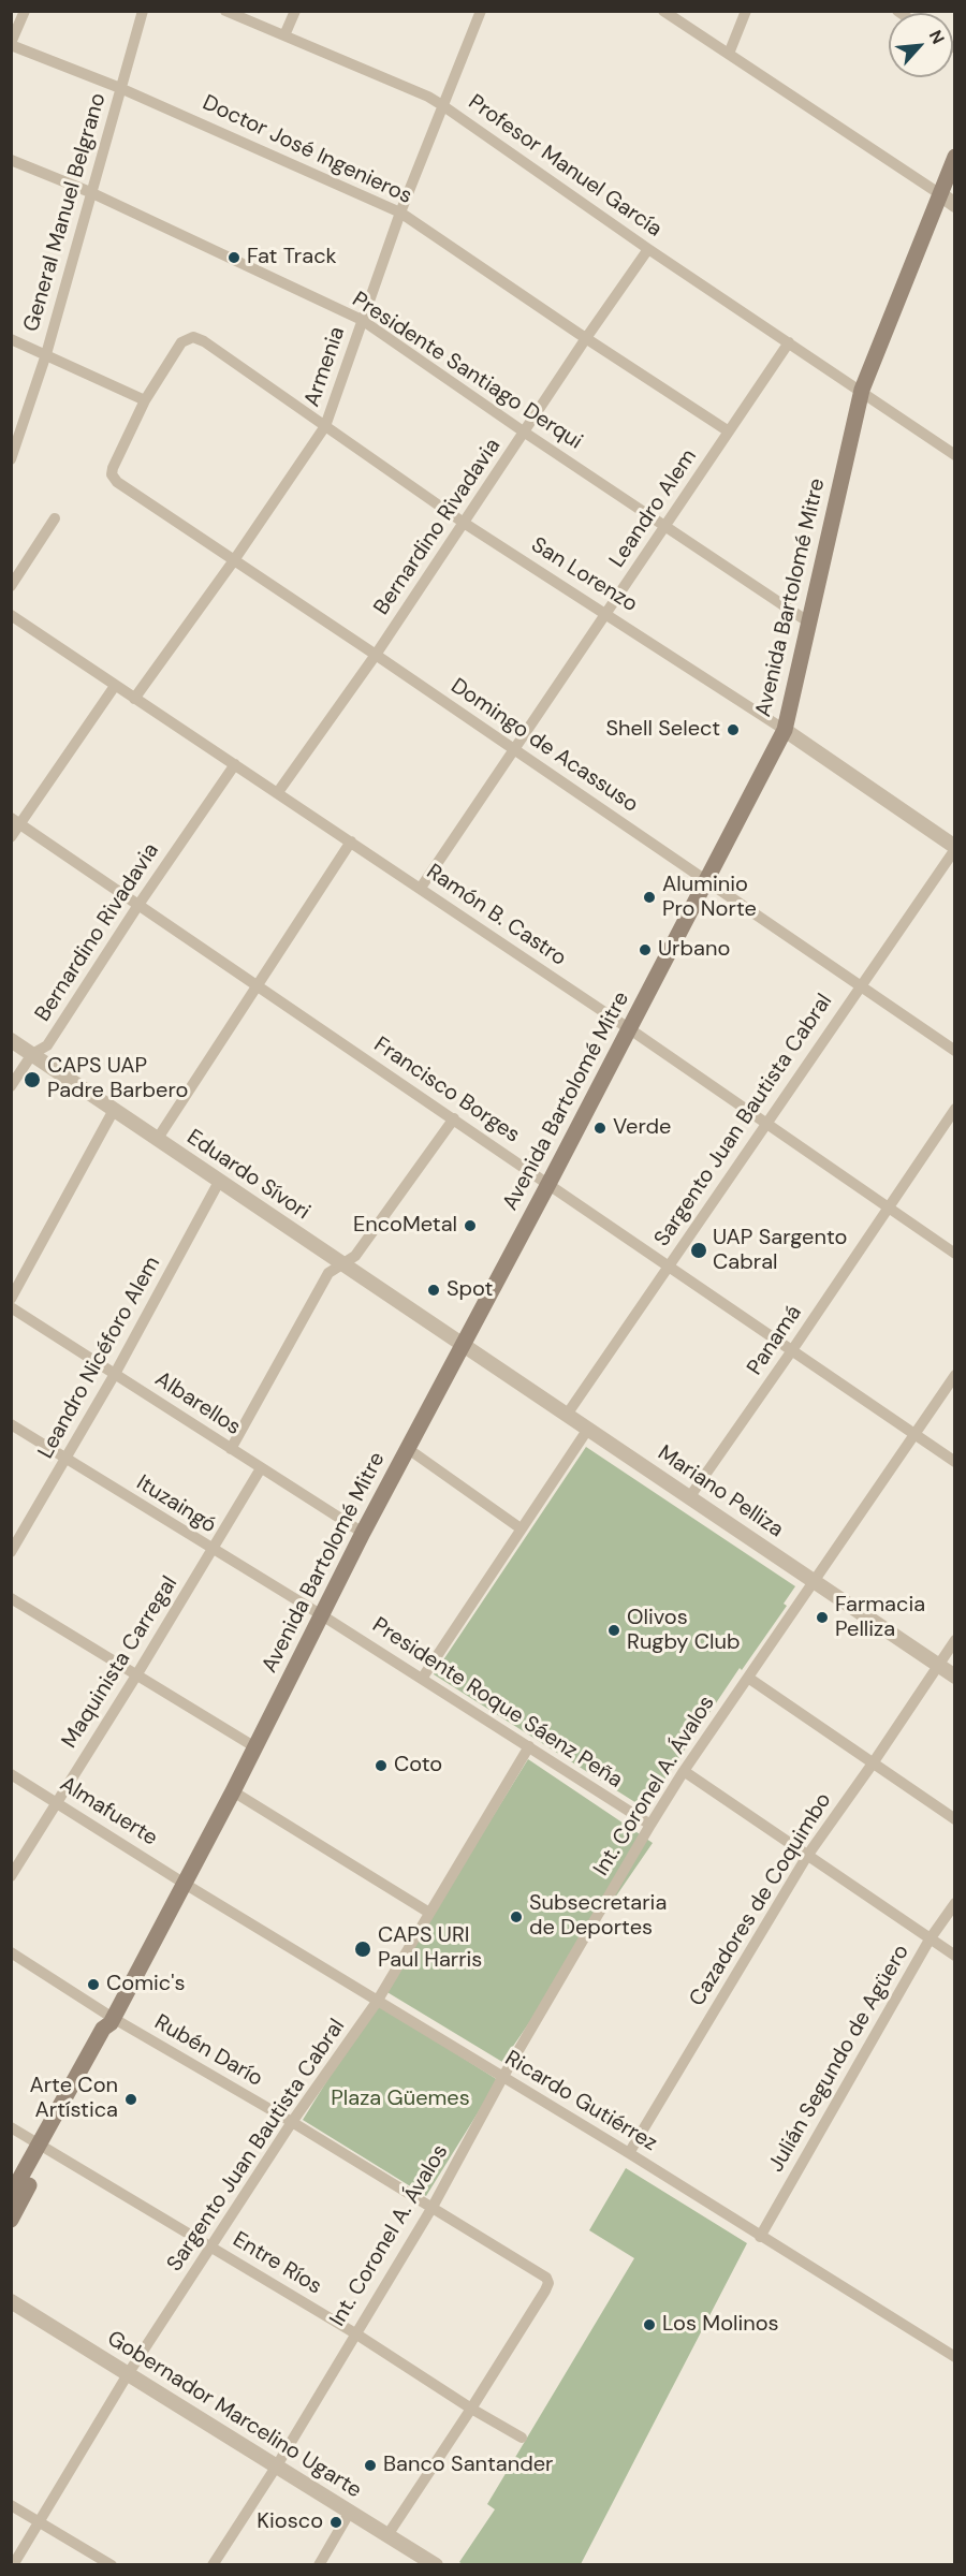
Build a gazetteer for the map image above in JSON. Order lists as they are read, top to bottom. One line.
{"streets":{"main road":["Avenida Bartolomé Mitre"],"street":["Doctor José Ingenieros","Profesor Manuel García","General Manuel Belgrano","Armenia","Presidente Santiago Derqui","Leandro Alem","Bernardino Rivadavia","San Lorenzo","Domingo de Acassuso","Ramón B. Castro","Francisco Borges","Sargento Juan Bautista Cabral","Eduardo Sívori","Panamá","Leandro Nicéforo Alem","Albarellos","Mariano Pelliza","Ituzaingó","Maquinista Carregal","Presidente Roque Sáenz Peña","Int. Coronel A. Ávalos","Almafuerte","Cazadores de Coquimbo","Rubén Darío","Julián Segundo de Agüero","Ricardo Gutiérrez","Entre Ríos","Gobernador Marcelino Ugarte"]},"crossings":[["Doctor José Ingenieros","General Manuel Belgrano"],["Doctor José Ingenieros","Armenia"],["Doctor José Ingenieros","Leandro Alem"],["Doctor José Ingenieros","Bernardino Rivadavia"],["Profesor Manuel García","Armenia"],["Profesor Manuel García","Leandro Alem"],["Profesor Manuel García","Bernardino Rivadavia"],["Profesor Manuel García","Avenida Bartolomé Mitre"],["General Manuel Belgrano","Presidente Santiago Derqui"],["Armenia","Presidente Santiago Derqui"],["Armenia","San Lorenzo"],["Armenia","Domingo de Acassuso"],["Armenia","Ramón B. Castro"],["Presidente Santiago Derqui","Leandro Alem"],["Presidente Santiago Derqui","Bernardino Rivadavia"],["Presidente Santiago Derqui","Avenida Bartolomé Mitre"],["Leandro Alem","San Lorenzo"],["Leandro Alem","Domingo de Acassuso"],["Leandro Alem","Ramón B. Castro"],["Bernardino Rivadavia","San Lorenzo"],["Bernardino Rivadavia","Domingo de Acassuso"],["Bernardino Rivadavia","Ramón B. Castro"],["Bernardino Rivadavia","Francisco Borges"],["Bernardino Rivadavia","Eduardo Sívori"],["San Lorenzo","Avenida Bartolomé Mitre"],["San Lorenzo","Domingo de Acassuso"],["San Lorenzo","Sargento Juan Bautista Cabral"],["Avenida Bartolomé Mitre","Domingo de Acassuso"],["Avenida Bartolomé Mitre","Ramón B. Castro"],["Avenida Bartolomé Mitre","Francisco Borges"],["Avenida Bartolomé Mitre","Eduardo Sívori"],["Avenida Bartolomé Mitre","Albarellos"],["Avenida Bartolomé Mitre","Mariano Pelliza"],["Avenida Bartolomé Mitre","Ituzaingó"],["Avenida Bartolomé Mitre","Presidente Roque Sáenz Peña"],["Avenida Bartolomé Mitre","Almafuerte"],["Avenida Bartolomé Mitre","Rubén Darío"],["Avenida Bartolomé Mitre","Ricardo Gutiérrez"],["Avenida Bartolomé Mitre","Entre Ríos"],["Domingo de Acassuso","Sargento Juan Bautista Cabral"],["Ramón B. Castro","Sargento Juan Bautista Cabral"],["Ramón B. Castro","Panamá"],["Francisco Borges","Sargento Juan Bautista Cabral"],["Francisco Borges","Panamá"],["Francisco Borges","Int. Coronel A. Ávalos"],["Sargento Juan Bautista Cabral","Mariano Pelliza"],["Sargento Juan Bautista Cabral","Presidente Roque Sáenz Peña"],["Sargento Juan Bautista Cabral","Rubén Darío"],["Sargento Juan Bautista Cabral","Ricardo Gutiérrez"],["Sargento Juan Bautista Cabral","Entre Ríos"],["Sargento Juan Bautista Cabral","Gobernador Marcelino Ugarte"],["Eduardo Sívori","Leandro Nicéforo Alem"],["Eduardo Sívori","Mariano Pelliza"],["Panamá","Mariano Pelliza"],["Leandro Nicéforo Alem","Albarellos"],["Leandro Nicéforo Alem","Ituzaingó"],["Albarellos","Maquinista Carregal"],["Mariano Pelliza","Int. Coronel A. Ávalos"],["Mariano Pelliza","Cazadores de Coquimbo"],["Ituzaingó","Maquinista Carregal"],["Ituzaingó","Presidente Roque Sáenz Peña"],["Maquinista Carregal","Almafuerte"],["Presidente Roque Sáenz Peña","Int. Coronel A. Ávalos"],["Int. Coronel A. Ávalos","Rubén Darío"],["Int. Coronel A. Ávalos","Ricardo Gutiérrez"],["Int. Coronel A. Ávalos","Entre Ríos"],["Int. Coronel A. Ávalos","Gobernador Marcelino Ugarte"],["Almafuerte","Ricardo Gutiérrez"],["Cazadores de Coquimbo","Ricardo Gutiérrez"],["Rubén Darío","Entre Ríos"],["Julián Segundo de Agüero","Ricardo Gutiérrez"]],"parks":["Plaza Güemes"],"places":["Fat Track","Shell Select","Aluminio Pro Norte","Urbano","CAPS UAP Padre Barbero","Verde","EncoMetal","UAP Sargento Cabral","Spot","Farmacia Pelliza","Olivos Rugby Club","Coto","Subsecretaria de Deportes","CAPS URI Paul Harris","Comic's","Arte Con Artística","Los Molinos","Banco Santander","Kiosco"],"north":"top right"}
